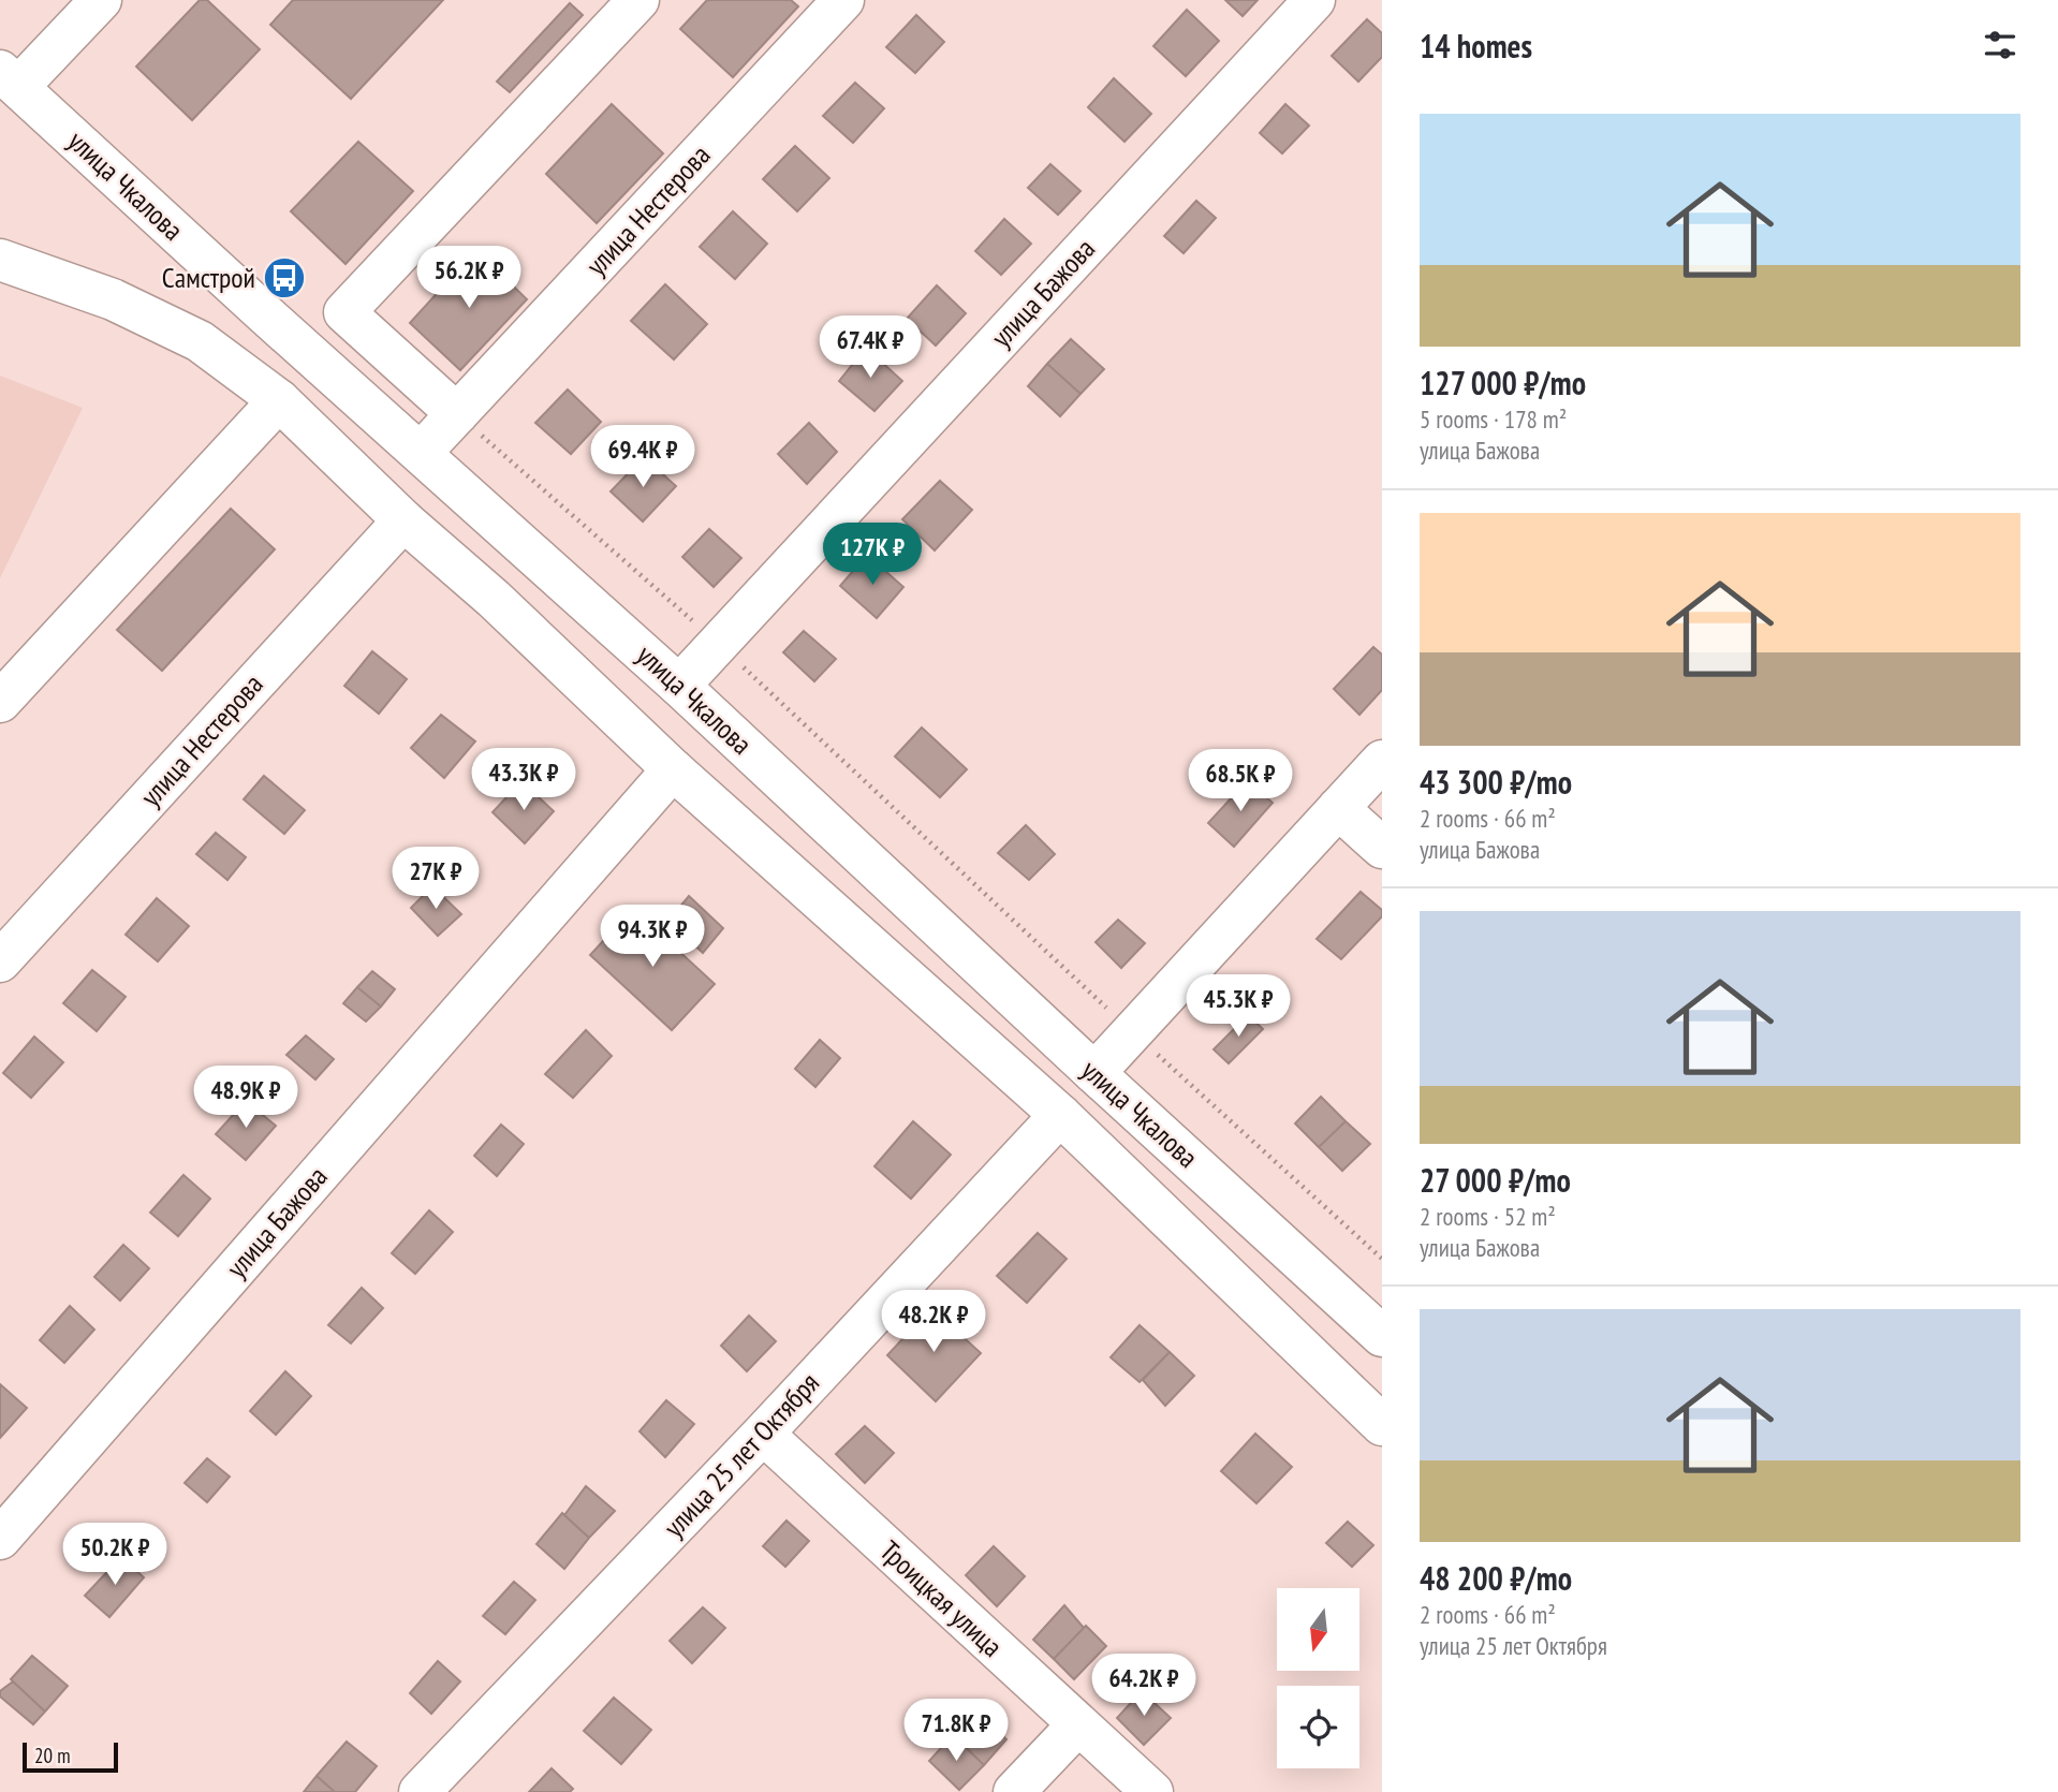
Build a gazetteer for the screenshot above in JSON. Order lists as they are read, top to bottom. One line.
{"streets":{"street":["улица Чкалова","улица Нестерова","улица Бажова","улица 25 лет Октября","Троицкая улица"]},"crossings":[["улица Чкалова","улица Нестерова"],["улица Чкалова","улица Бажова"],["улица Чкалова","улица 25 лет Октября"],["улица 25 лет Октября","Троицкая улица"]],"places":{"bus stop":["Самстрой"]},"scale_bar":"20 m","north":"bottom","page":{"heading":"14 homes","list":[{"name":"127 000 ₽/mo","note":"5 rooms · 178 m² · улица Бажова"},{"name":"43 300 ₽/mo","note":"2 rooms · 66 m² · улица Бажова"},{"name":"27 000 ₽/mo","note":"2 rooms · 52 m² · улица Бажова"},{"name":"48 200 ₽/mo","note":"2 rooms · 66 m² · улица 25 лет Октября"}],"price":["56.2K ₽","67.4K ₽","69.4K ₽","127K ₽","43.3K ₽","68.5K ₽","27K ₽","94.3K ₽","45.3K ₽","48.9K ₽","48.2K ₽","50.2K ₽","64.2K ₽","71.8K ₽"],"scale":"20 m"}}
